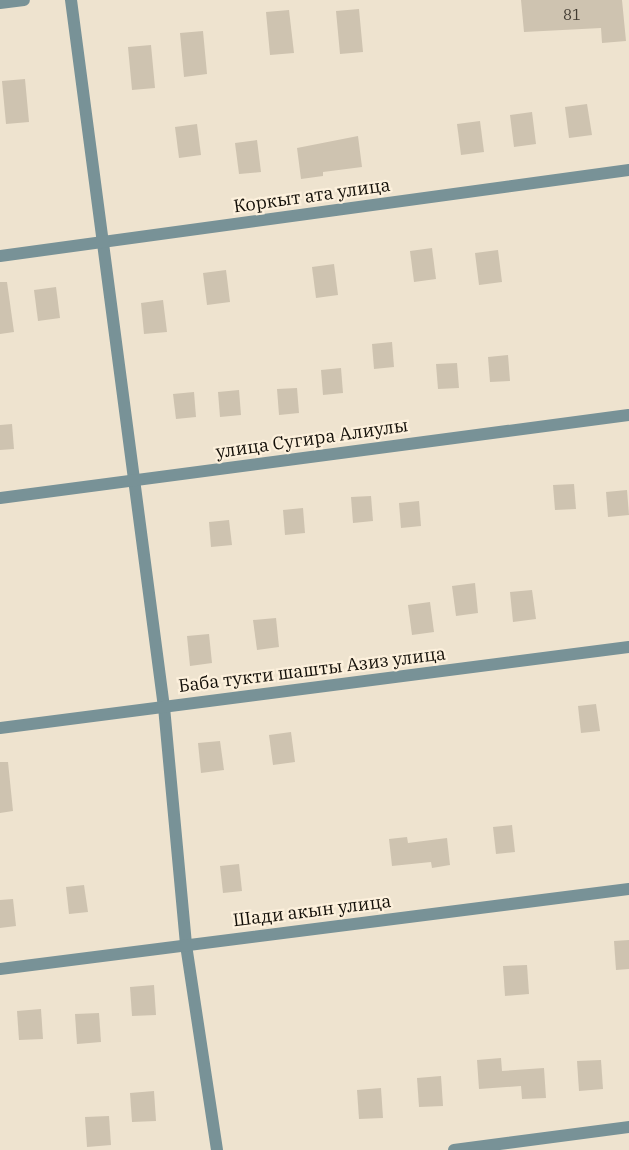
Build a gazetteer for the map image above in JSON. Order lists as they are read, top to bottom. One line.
{"streets":{"street":["Коркыт ата улица","улица Сугира Алиулы","Баба тукти шашты Азиз улица","Шади акын улица"]},"house_numbers":["81"]}
